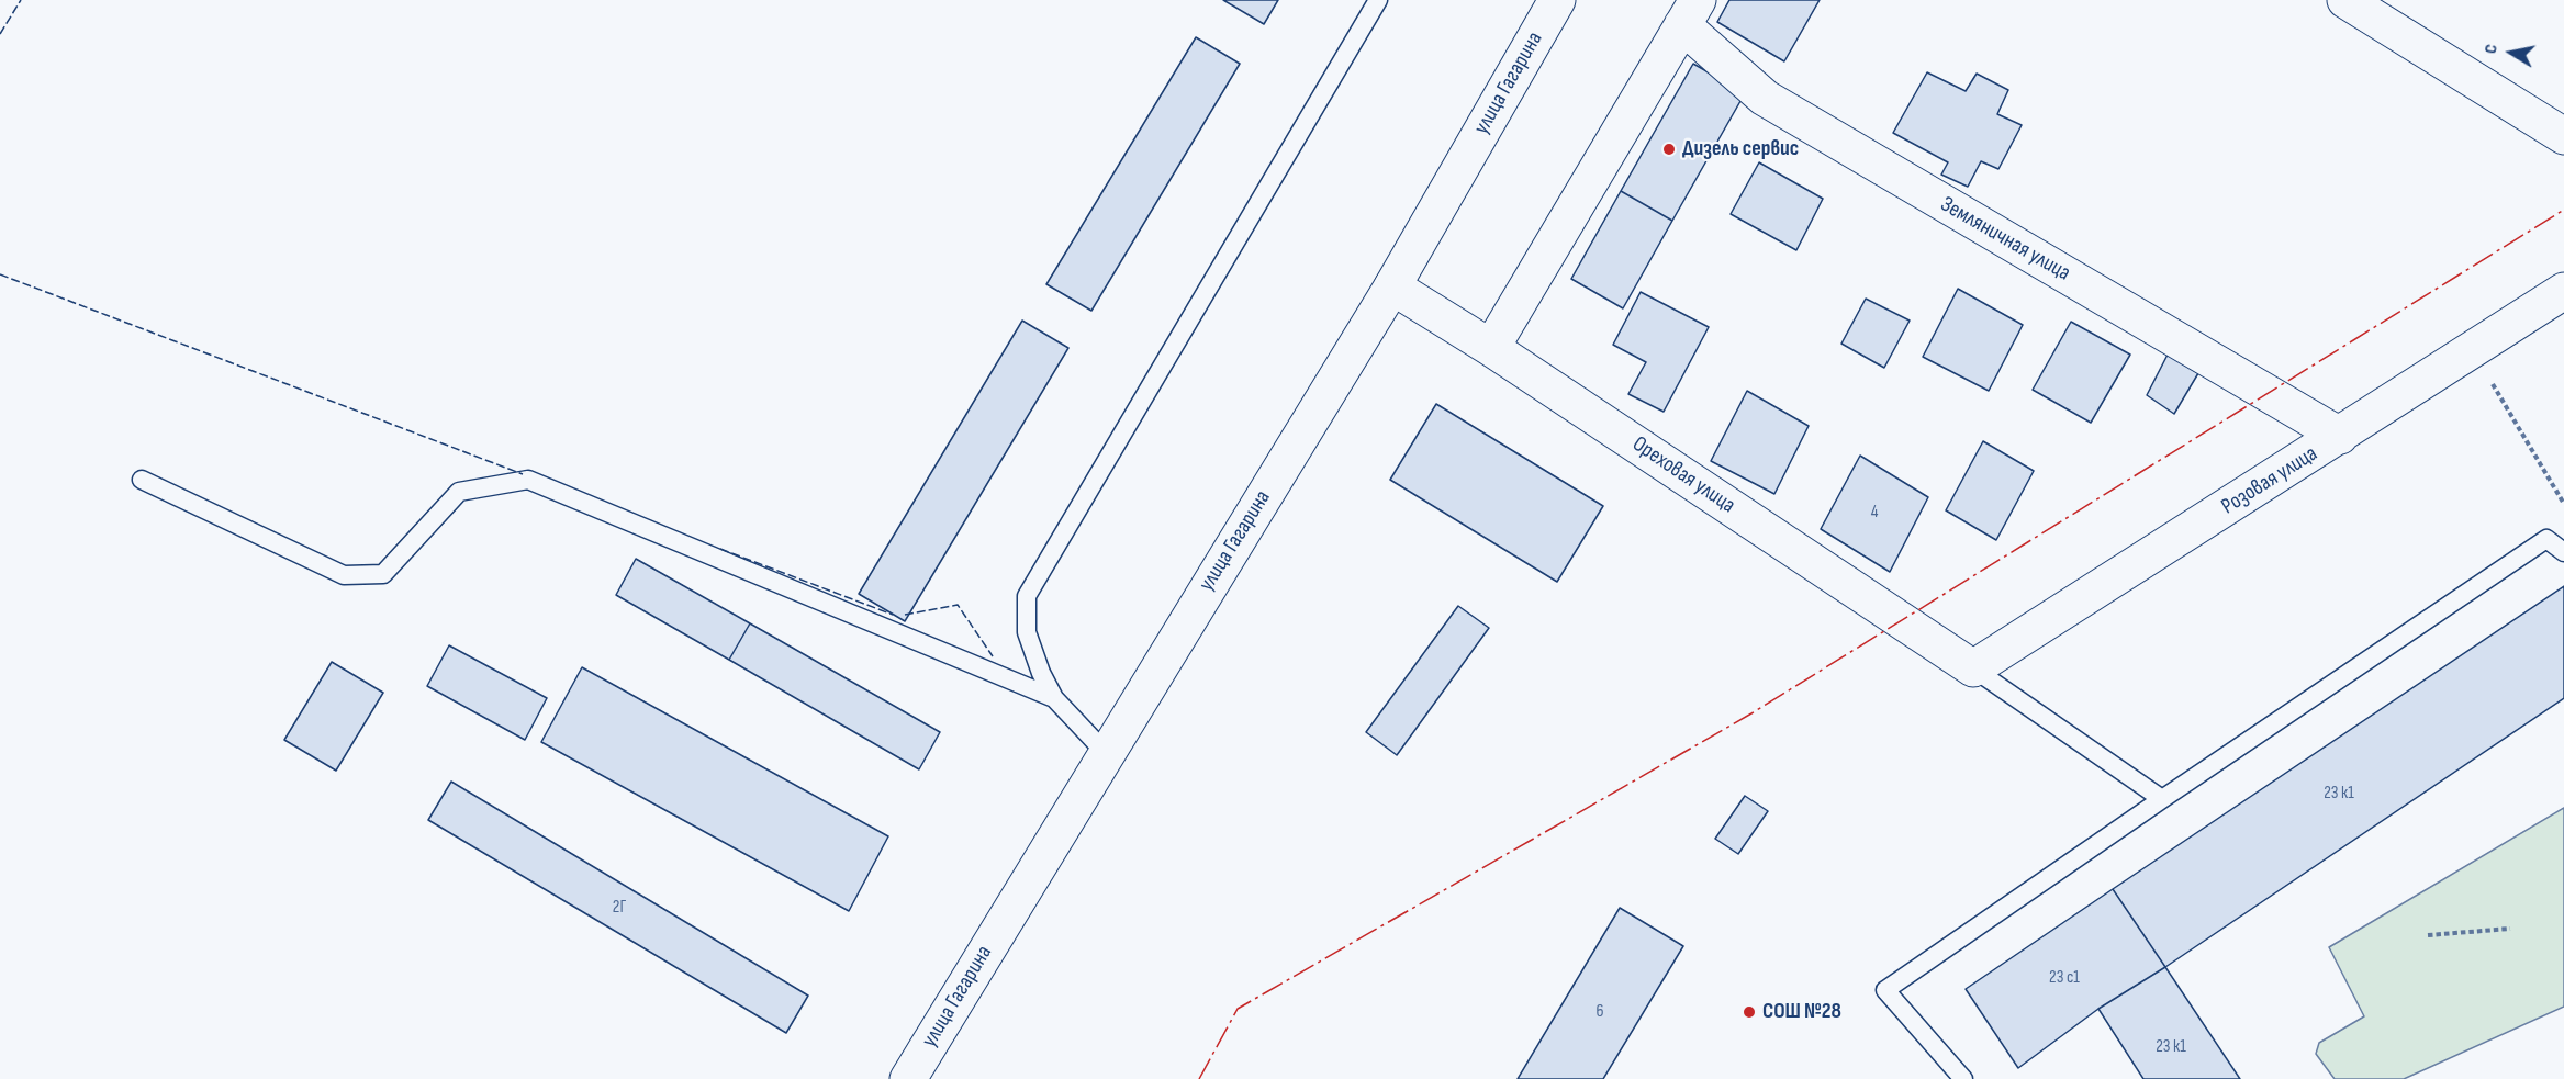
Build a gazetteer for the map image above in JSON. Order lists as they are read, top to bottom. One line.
{"streets":{"street":["улица Гагарина","Земляничная улица","Ореховая улица","Розовая улица"]},"crossings":[["улица Гагарина","Ореховая улица"],["Земляничная улица","Розовая улица"],["Ореховая улица","Розовая улица"]],"places":["Дизель сервис","СОШ №28"],"house_numbers":["4","23 к1","2Г","23 с1","6","23 к1"],"north":"left"}
